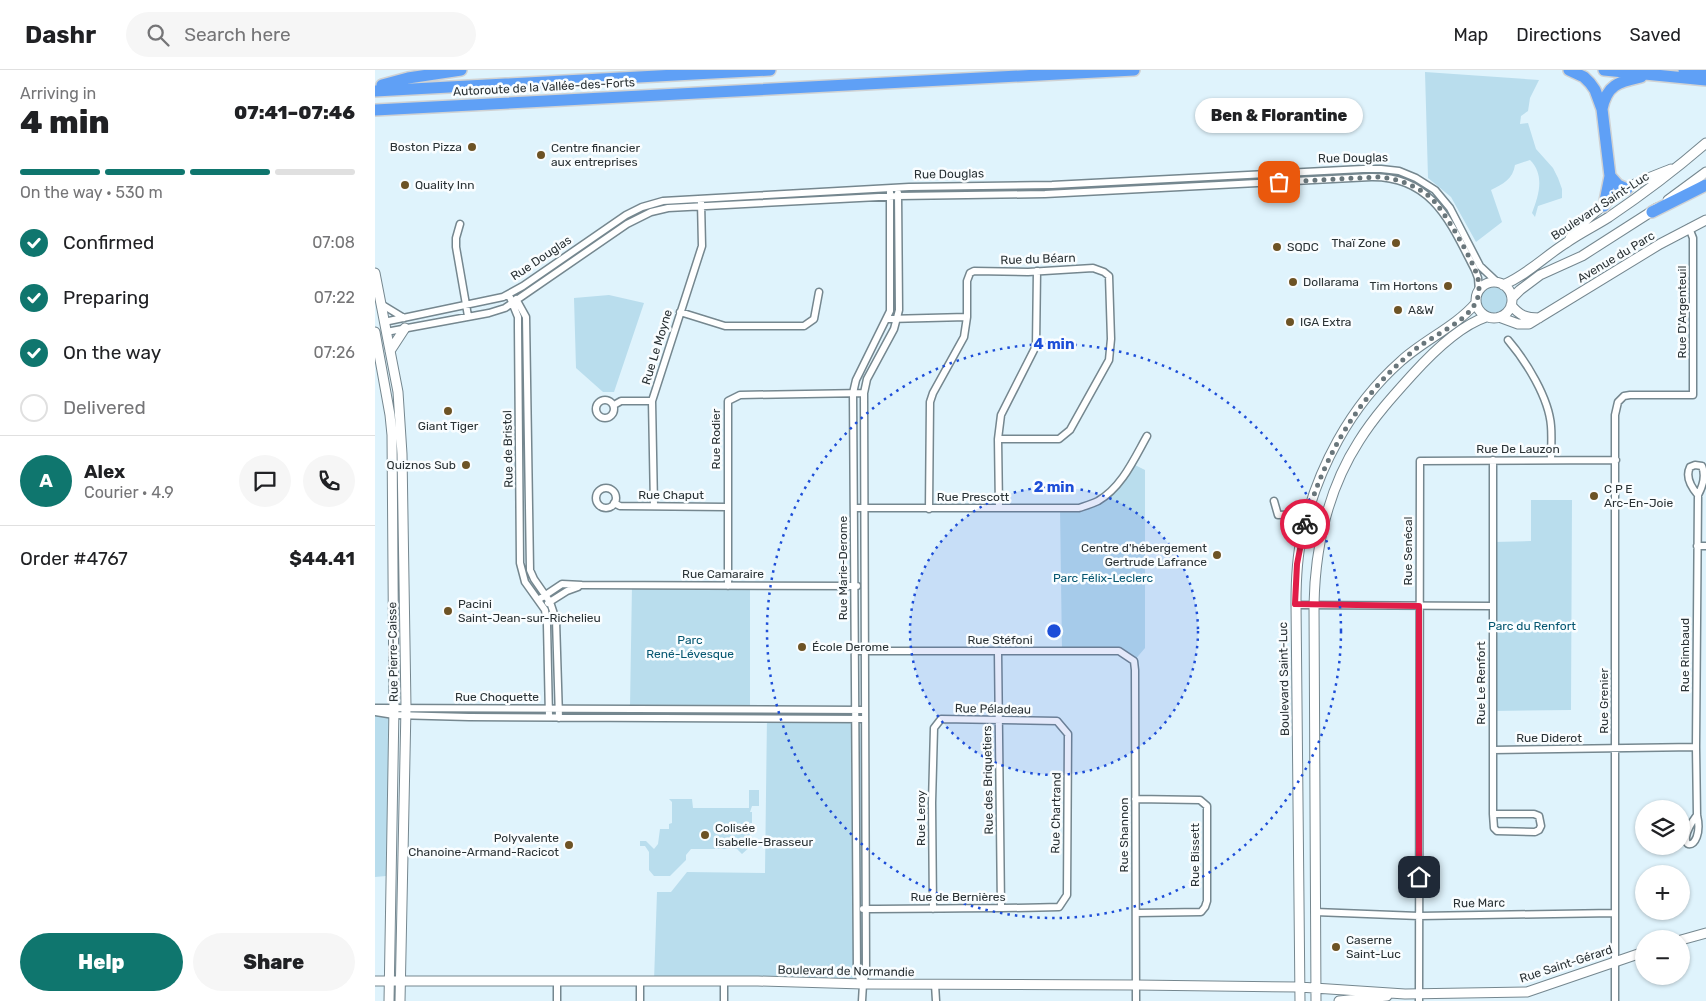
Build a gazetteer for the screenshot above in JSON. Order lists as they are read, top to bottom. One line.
{"streets":{"highway":["Autoroute de la Vallée-des-Forts"],"street":["Rue Douglas","Boulevard Saint-Luc","Avenue du Parc","Rue du Béarn","Rue D'Argenteuil","Rue Le Moyne","Rue Rodier","Rue de Bristol","Rue De Lauzon","Rue Chaput","Rue Prescott","Rue Senécal","Rue Marie-Derome","Rue Camaraire","Rue Stéfoni","Rue Pierre-Caisse","Rue Rimbaud","Rue Le Renfort","Rue Choquette","Rue Grenier","Rue Péladeau","Rue Diderot","Rue des Briquetiers","Rue Chartrand","Rue Leroy","Rue Shannon","Rue Bissett","Rue de Bernières","Rue Marc","Rue Saint-Gérard","Boulevard de Normandie"]},"crossings":[["Rue Douglas","Boulevard Saint-Luc"],["Rue Douglas","Avenue du Parc"],["Rue Douglas","Rue Le Moyne"],["Rue Douglas","Rue de Bristol"],["Rue Douglas","Rue Marie-Derome"],["Rue Douglas","Rue Pierre-Caisse"],["Boulevard Saint-Luc","Avenue du Parc"],["Boulevard Saint-Luc","Boulevard de Normandie"],["Avenue du Parc","Rue D'Argenteuil"],["Rue du Béarn","Rue Prescott"],["Rue D'Argenteuil","Rue Grenier"],["Rue Le Moyne","Rue Chaput"],["Rue Rodier","Rue Chaput"],["Rue Rodier","Rue Marie-Derome"],["Rue Rodier","Rue Camaraire"],["Rue de Bristol","Rue Camaraire"],["Rue de Bristol","Rue Choquette"],["Rue De Lauzon","Rue Senécal"],["Rue De Lauzon","Rue Le Renfort"],["Rue De Lauzon","Rue Grenier"],["Rue Prescott","Rue Marie-Derome"],["Rue Senécal","Rue Marc"],["Rue Senécal","Rue Saint-Gérard"],["Rue Marie-Derome","Rue Camaraire"],["Rue Marie-Derome","Rue Stéfoni"],["Rue Marie-Derome","Rue Choquette"],["Rue Marie-Derome","Rue de Bernières"],["Rue Marie-Derome","Boulevard de Normandie"],["Rue Stéfoni","Rue des Briquetiers"],["Rue Stéfoni","Rue Shannon"],["Rue Pierre-Caisse","Rue Choquette"],["Rue Pierre-Caisse","Boulevard de Normandie"],["Rue Rimbaud","Rue Diderot"],["Rue Le Renfort","Rue Diderot"],["Rue Grenier","Rue Diderot"],["Rue Grenier","Rue Marc"],["Rue Grenier","Rue Saint-Gérard"],["Rue Péladeau","Rue des Briquetiers"],["Rue Péladeau","Rue Chartrand"],["Rue Péladeau","Rue Leroy"],["Rue des Briquetiers","Rue de Bernières"],["Rue Chartrand","Rue de Bernières"],["Rue Leroy","Rue de Bernières"],["Rue Shannon","Rue Bissett"],["Rue Shannon","Boulevard de Normandie"],["Rue Saint-Gérard","Boulevard de Normandie"]],"parks":["Parc Félix-Leclerc","Parc du Renfort","Parc René-Lévesque"],"places":["Boston Pizza","Centre financier aux entreprises","Ben & Florantine","Quality Inn","Thaï Zone","SQDC","Dollarama","Tim Hortons","A&W","IGA Extra","Giant Tiger","Quiznos Sub","C P E Arc-En-Joie","Centre d'hébergement Gertrude Lafrance","Pacini Saint-Jean-sur-Richelieu","École Derome","Colisée Isabelle-Brasseur","Polyvalente Chanoine-Armand-Racicot","Caserne Saint-Luc"],"page":{"header":"Dashr","search":"Search here","nav":["Map","Directions","Saved"],"heading":["4 min","Arriving in","07:41–07:46"],"panel":["Alex","Courier · 4.9","Order #4767","$44.41"],"bubble":"Ben & Florantine","bar":"On the way · 530 m","list":[["Confirmed","07:08"],["Preparing","07:22"],["On the way","07:26"],"Delivered"],"round":"A","map_buttons":["+","−"],"buttons":["Help","Share"]},"rings":["4 min","2 min"]}
